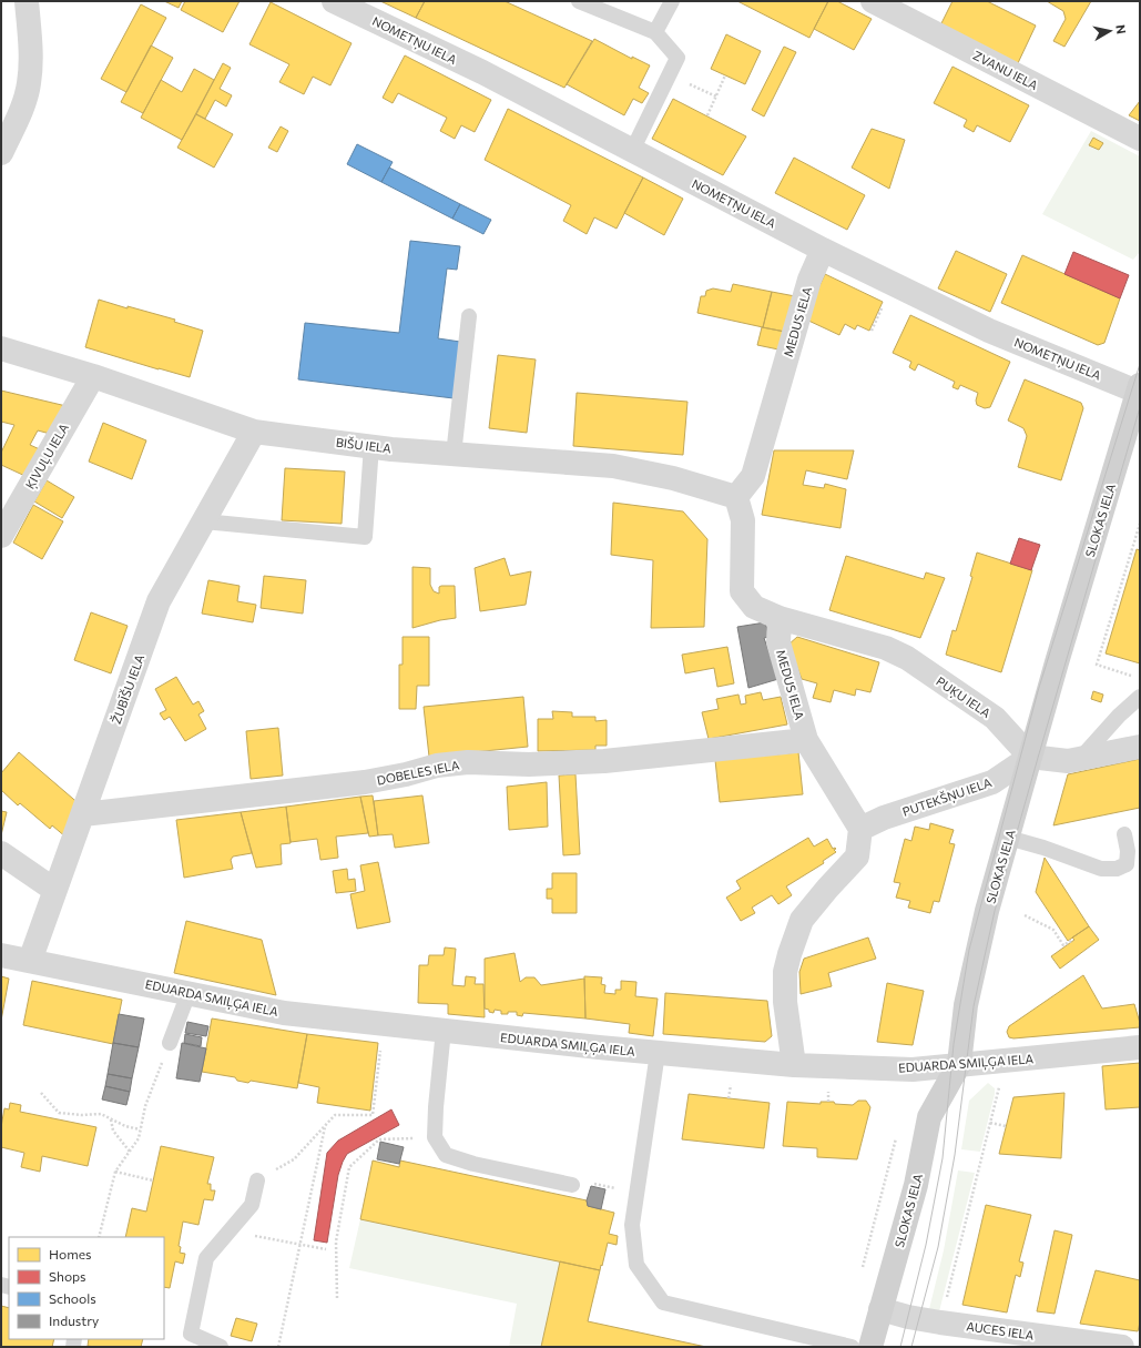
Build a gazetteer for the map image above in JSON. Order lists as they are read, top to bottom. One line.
{"streets":{"main road":["SLOKAS IELA"],"street":["NOMETŅU IELA","ZVANU IELA","MEDUS IELA","BIŠU IELA","ĶIVUĻU IELA","ŽUBĪŠU IELA","PUĶU IELA","DOBELES IELA","PUTEKŠŅU IELA","EDUARDA SMIĻĢA IELA","AUCES IELA"]},"crossings":[["NOMETŅU IELA","MEDUS IELA"],["NOMETŅU IELA","SLOKAS IELA"],["MEDUS IELA","BIŠU IELA"],["MEDUS IELA","PUĶU IELA"],["MEDUS IELA","DOBELES IELA"],["MEDUS IELA","PUTEKŠŅU IELA"],["BIŠU IELA","ĶIVUĻU IELA"],["BIŠU IELA","ŽUBĪŠU IELA"],["SLOKAS IELA","PUĶU IELA"],["SLOKAS IELA","PUTEKŠŅU IELA"],["SLOKAS IELA","EDUARDA SMIĻĢA IELA"],["SLOKAS IELA","AUCES IELA"],["ŽUBĪŠU IELA","DOBELES IELA"],["ŽUBĪŠU IELA","EDUARDA SMIĻĢA IELA"],["PUĶU IELA","PUTEKŠŅU IELA"]],"legend":["Homes","Shops","Schools","Industry"],"north":"right"}
